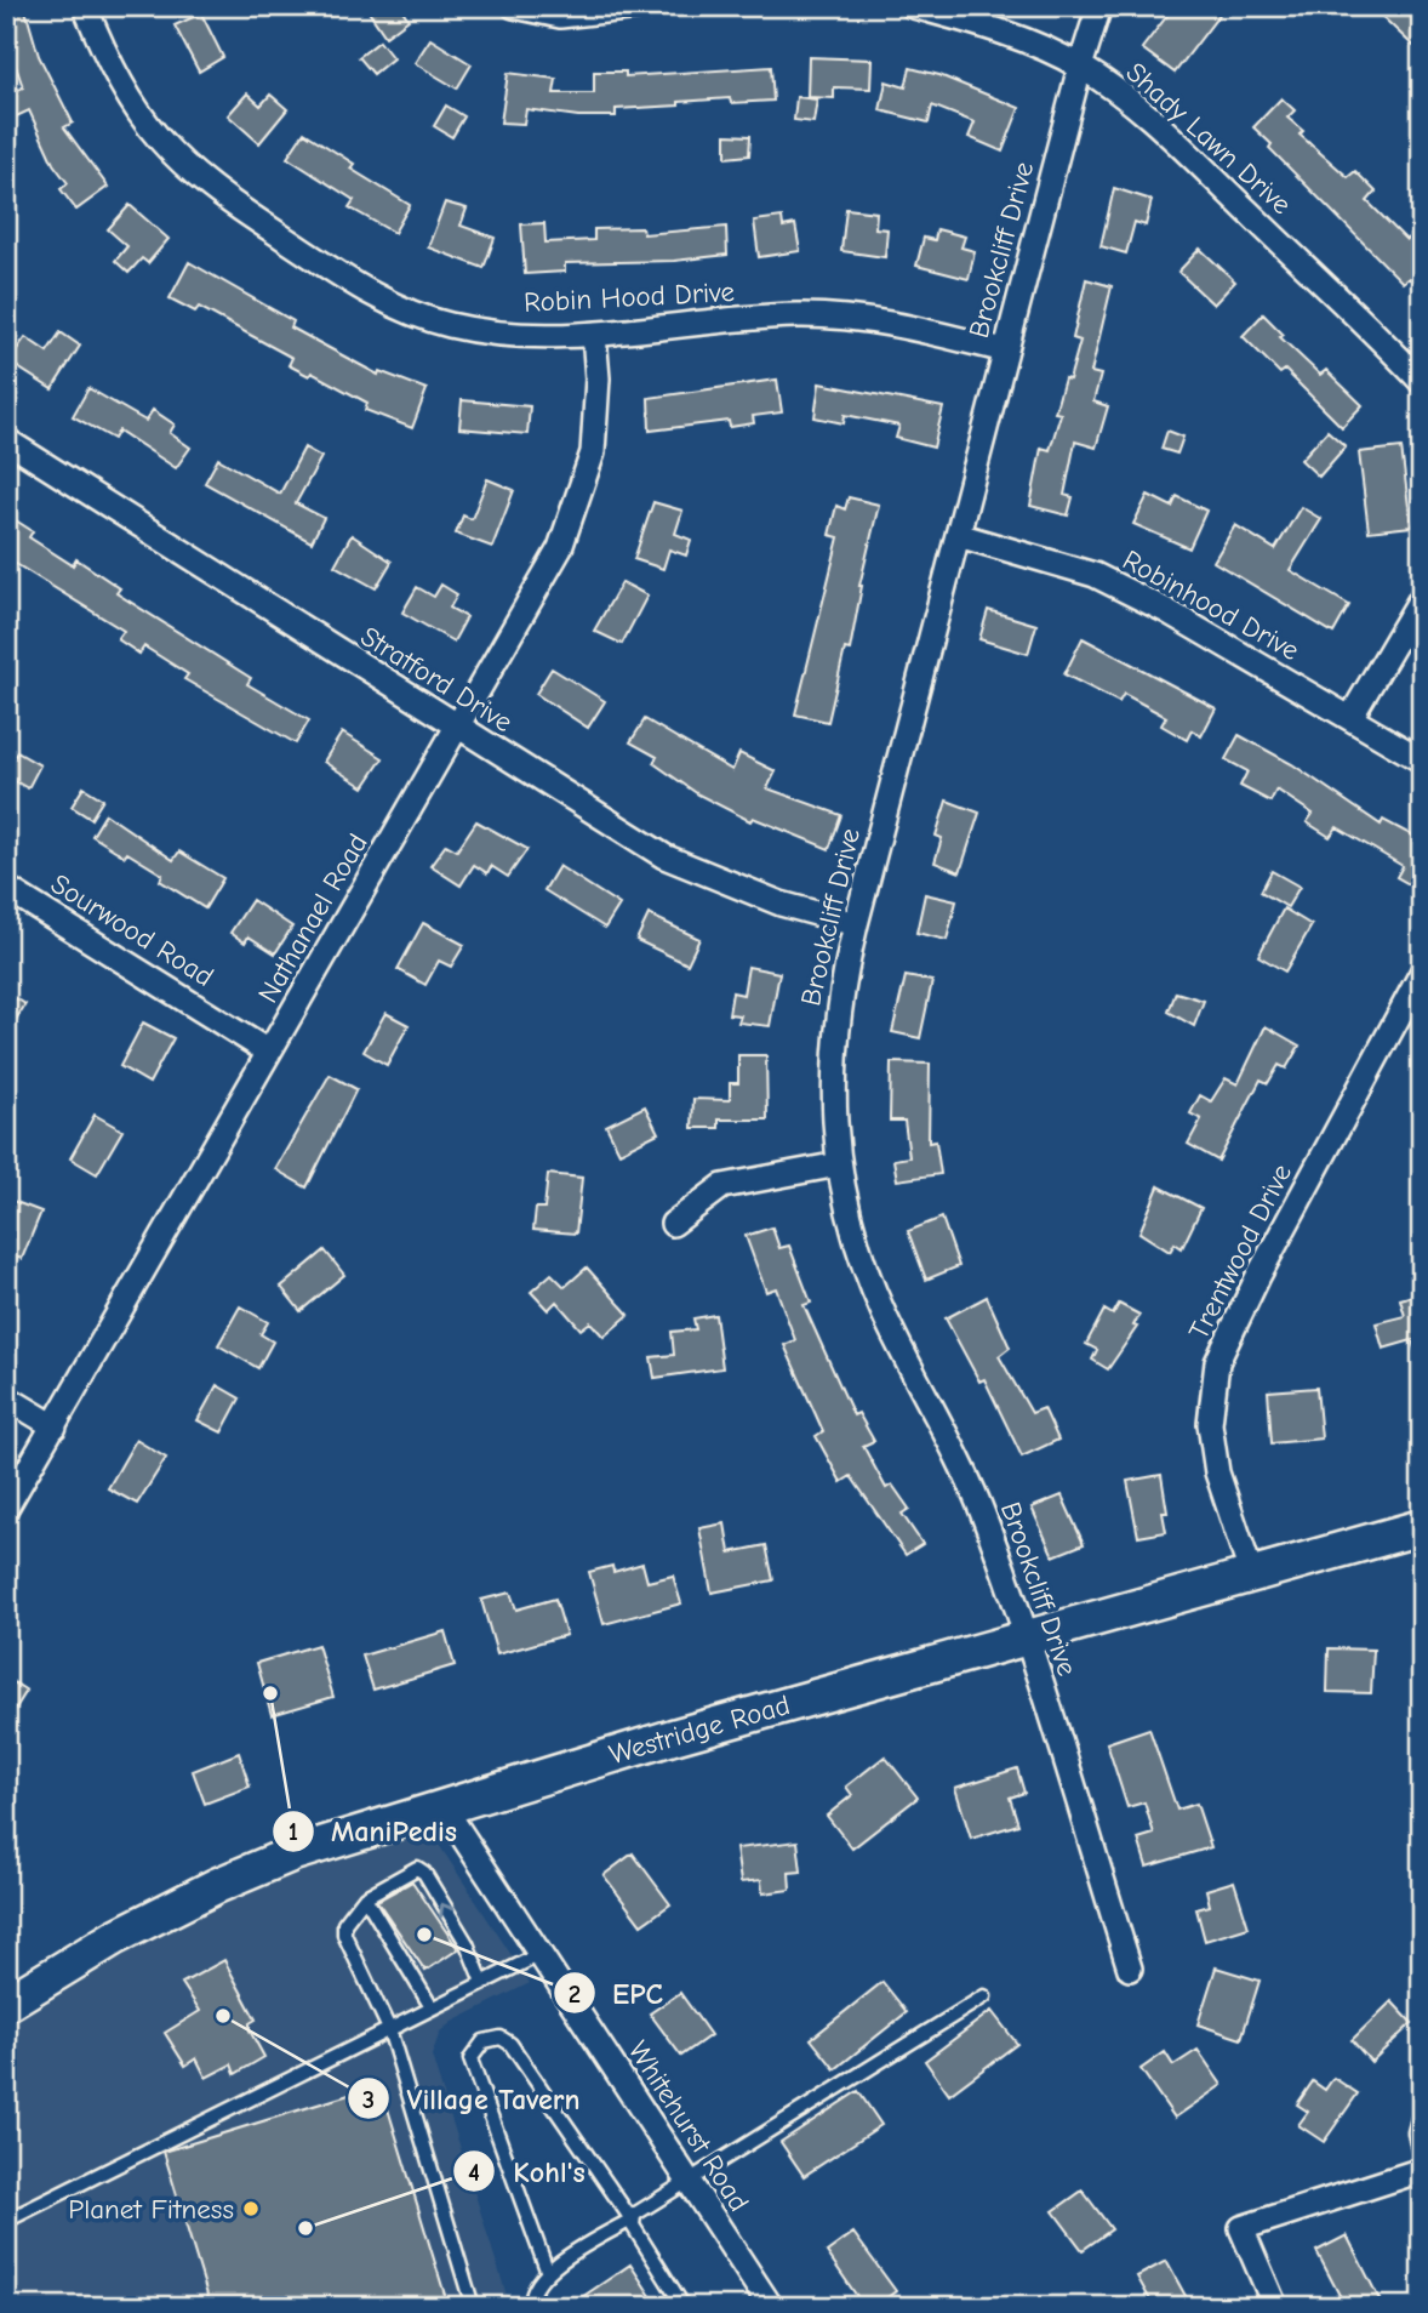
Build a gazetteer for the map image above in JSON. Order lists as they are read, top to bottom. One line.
{"streets":{"main road":["Westridge Road"],"street":["Shady Lawn Drive","Brookcliff Drive","Robin Hood Drive","Robinhood Drive","Stratford Drive","Nathanael Road","Sourwood Road","Trentwood Drive","Whitehurst Road"]},"crossings":[["Shady Lawn Drive","Brookcliff Drive"],["Brookcliff Drive","Robin Hood Drive"],["Brookcliff Drive","Robinhood Drive"],["Brookcliff Drive","Stratford Drive"],["Brookcliff Drive","Westridge Road"],["Robin Hood Drive","Nathanael Road"],["Stratford Drive","Nathanael Road"],["Nathanael Road","Sourwood Road"],["Trentwood Drive","Westridge Road"],["Westridge Road","Whitehurst Road"]],"places":["ManiPedis","EPC","Village Tavern","Planet Fitness","Kohl's"]}
